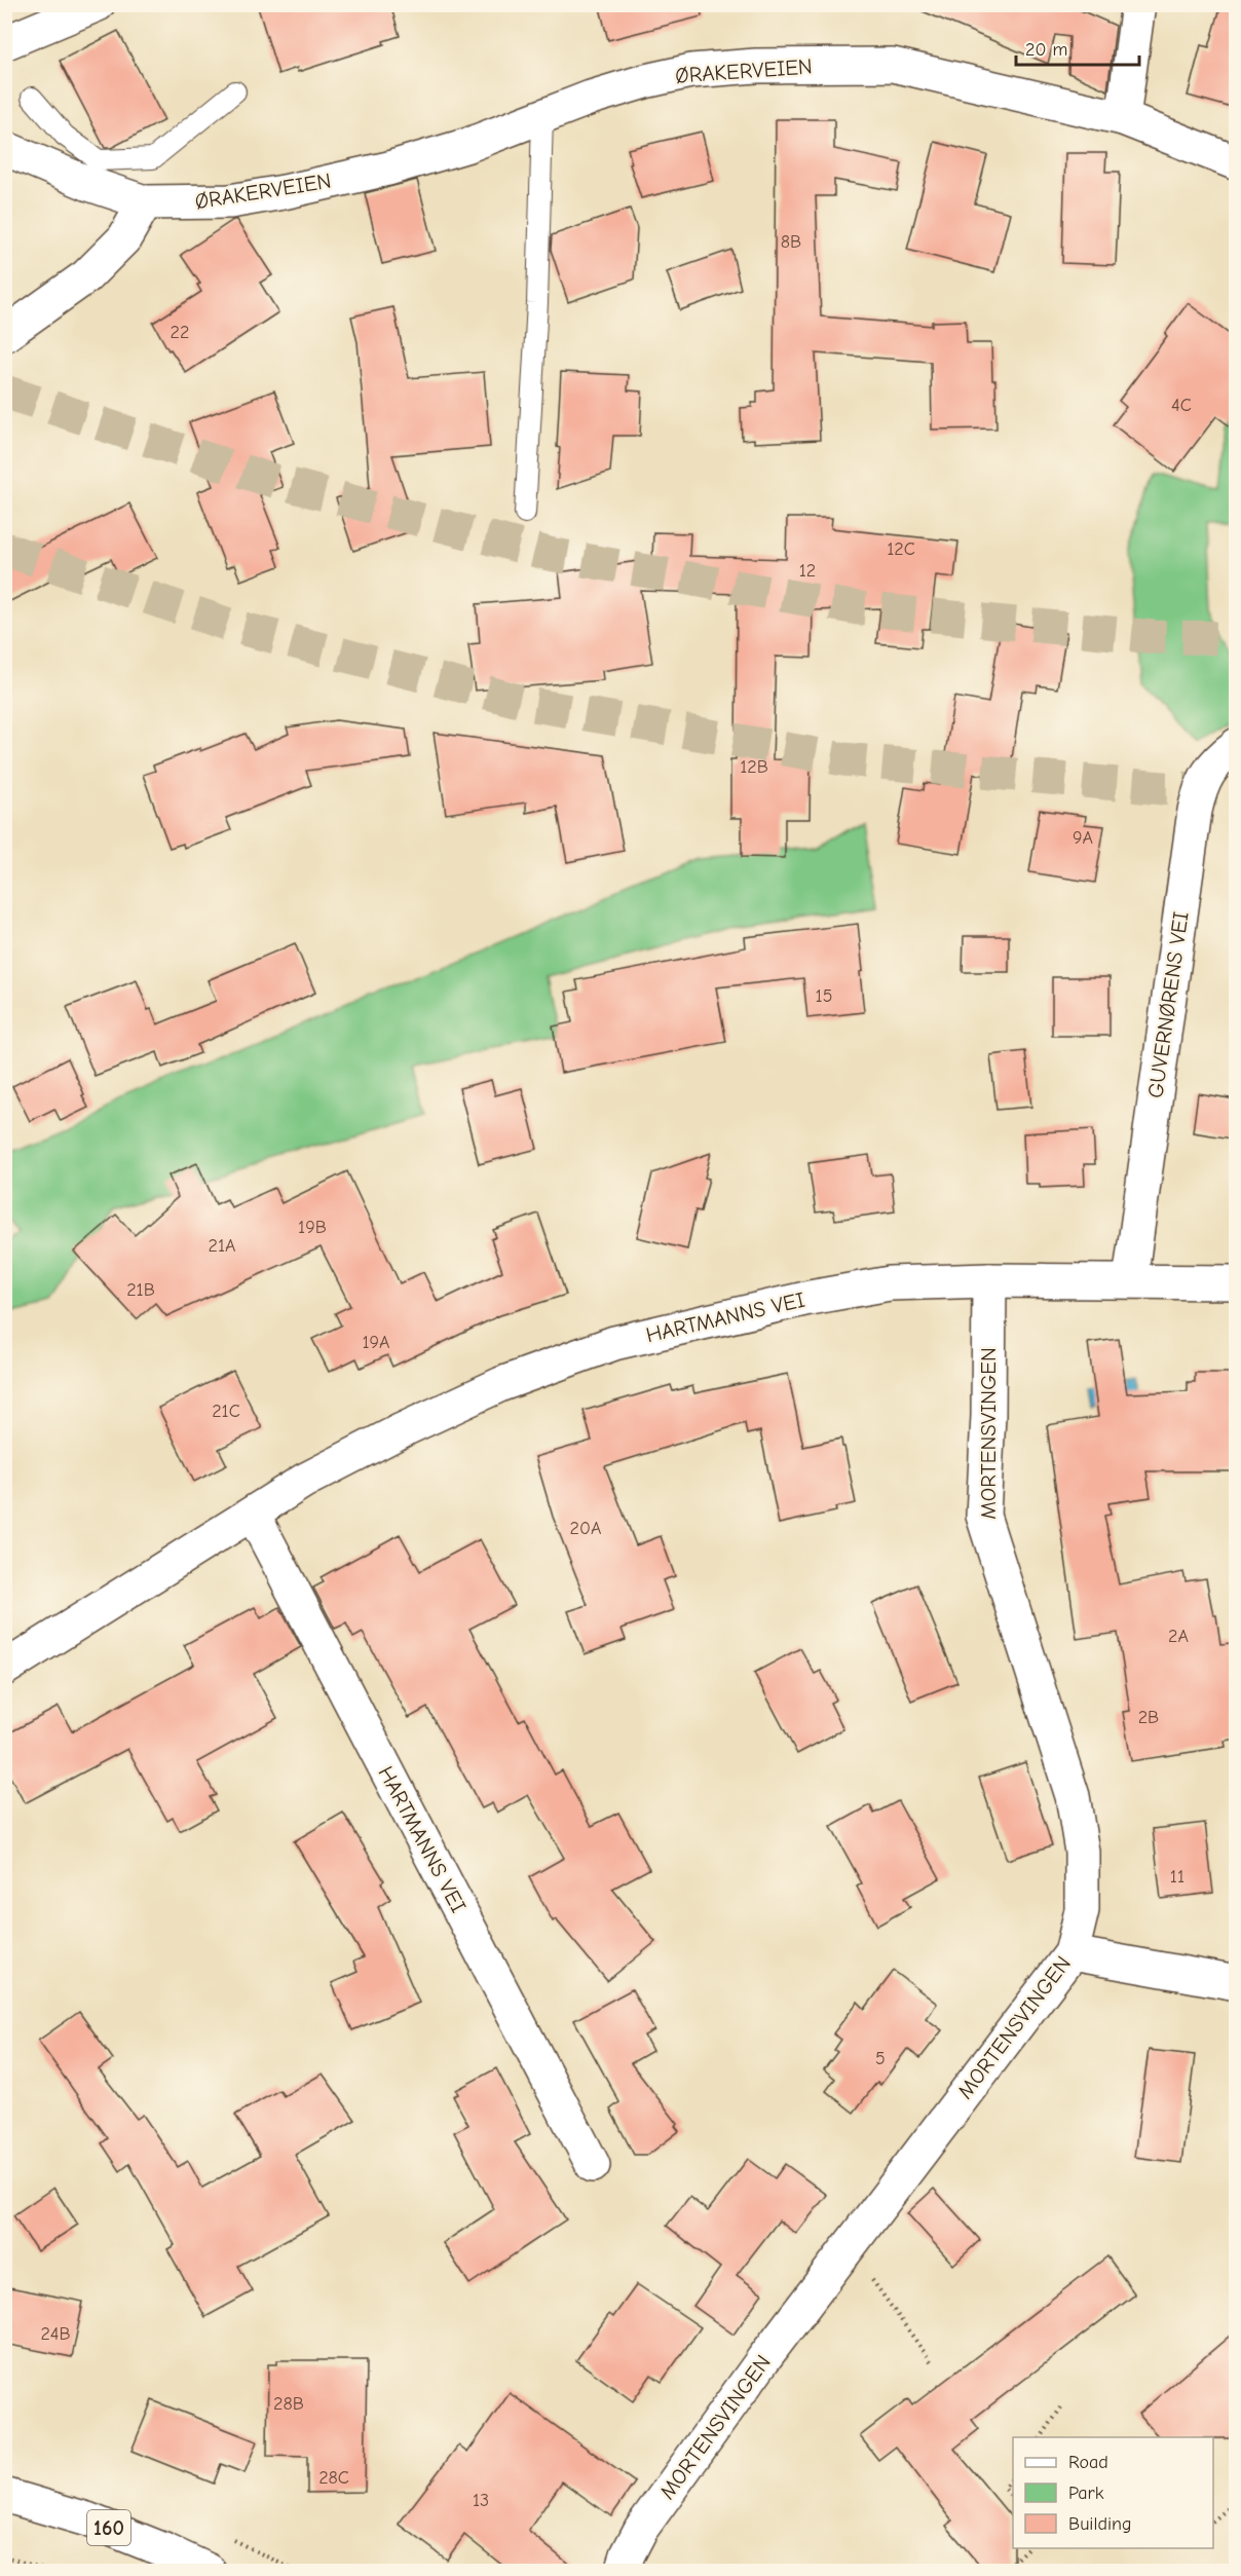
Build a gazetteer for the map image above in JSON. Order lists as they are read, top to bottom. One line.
{"streets":{"street":["ØRAKERVEIEN","GUVERNØRENS VEI","HARTMANNS VEI","MORTENSVINGEN","160"]},"crossings":[["GUVERNØRENS VEI","HARTMANNS VEI"],["HARTMANNS VEI","MORTENSVINGEN"]],"house_numbers":["8B","22","4C","12C","12","12B","9A","15","19B","21A","21B","19A","21C","20A","2A","2B","11","5","24B","28B","28C","13"],"legend":["Road","Park","Building"],"scale_bar":"20 m"}
